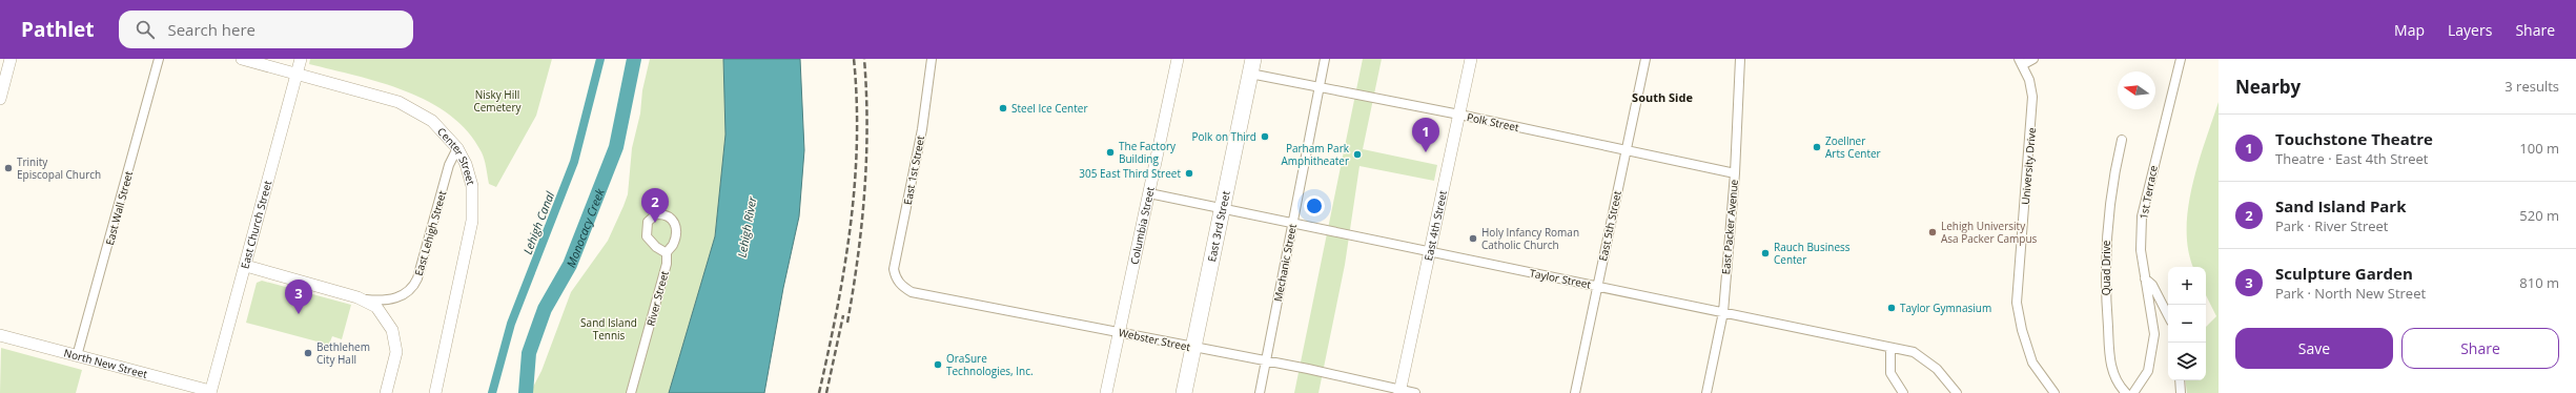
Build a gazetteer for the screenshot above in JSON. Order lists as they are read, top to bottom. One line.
{"streets":{"highway":["East 3rd Street"],"main road":["Center Street","East Church Street","Columbia Street","East 4th Street","North New Street"],"street":["Polk Street","University Drive","East 1st Street","1st Terrace","East Wall Street","East 5th Street","East Packer Avenue","East Lehigh Street","Mechanic Street","Quad Drive","Taylor Street","River Street","Webster Street"]},"crossings":[["Polk Street","East 3rd Street"],["Polk Street","East 4th Street"],["Polk Street","East 5th Street"],["Polk Street","East Packer Avenue"],["Polk Street","Mechanic Street"],["Center Street","East Church Street"],["Center Street","East Lehigh Street"],["East 1st Street","Webster Street"],["East Wall Street","North New Street"],["East Church Street","North New Street"],["Columbia Street","Taylor Street"],["Columbia Street","Webster Street"],["East 3rd Street","Taylor Street"],["East 3rd Street","Webster Street"],["East 4th Street","Taylor Street"],["East 4th Street","Webster Street"],["East 5th Street","Taylor Street"],["East Packer Avenue","Taylor Street"],["Mechanic Street","Taylor Street"],["Mechanic Street","Webster Street"]],"districts":["South Side"],"water":["Lehigh Canal","Lehigh River","Monocacy Creek"],"parks":["Nisky Hill Cemetery","Sand Island Tennis"],"places":["Steel Ice Center","Polk on Third","Zoellner Arts Center","The Factory Building","Parham Park Amphitheater","Trinity Episcopal Church","305 East Third Street","Lehigh University Asa Packer Campus","Holy Infancy Roman Catholic Church","Rauch Business Center","Taylor Gymnasium","Bethlehem City Hall","OraSure Technologies, Inc."],"north":"left","page":{"header":"Pathlet","search":"Search here","nav":["Map","Layers","Share"],"heading":["Nearby","3 results"],"list":[{"mark":"1","name":"Touchstone Theatre","note":"Theatre · East 4th Street","value":"100 m"},{"mark":"2","name":"Sand Island Park","note":"Park · River Street","value":"520 m"},{"mark":"3","name":"Sculpture Garden","note":"Park · North New Street","value":"810 m"}],"pins":["1","2","3"],"map_buttons":["+","−"],"buttons":["Save","Share"]}}
